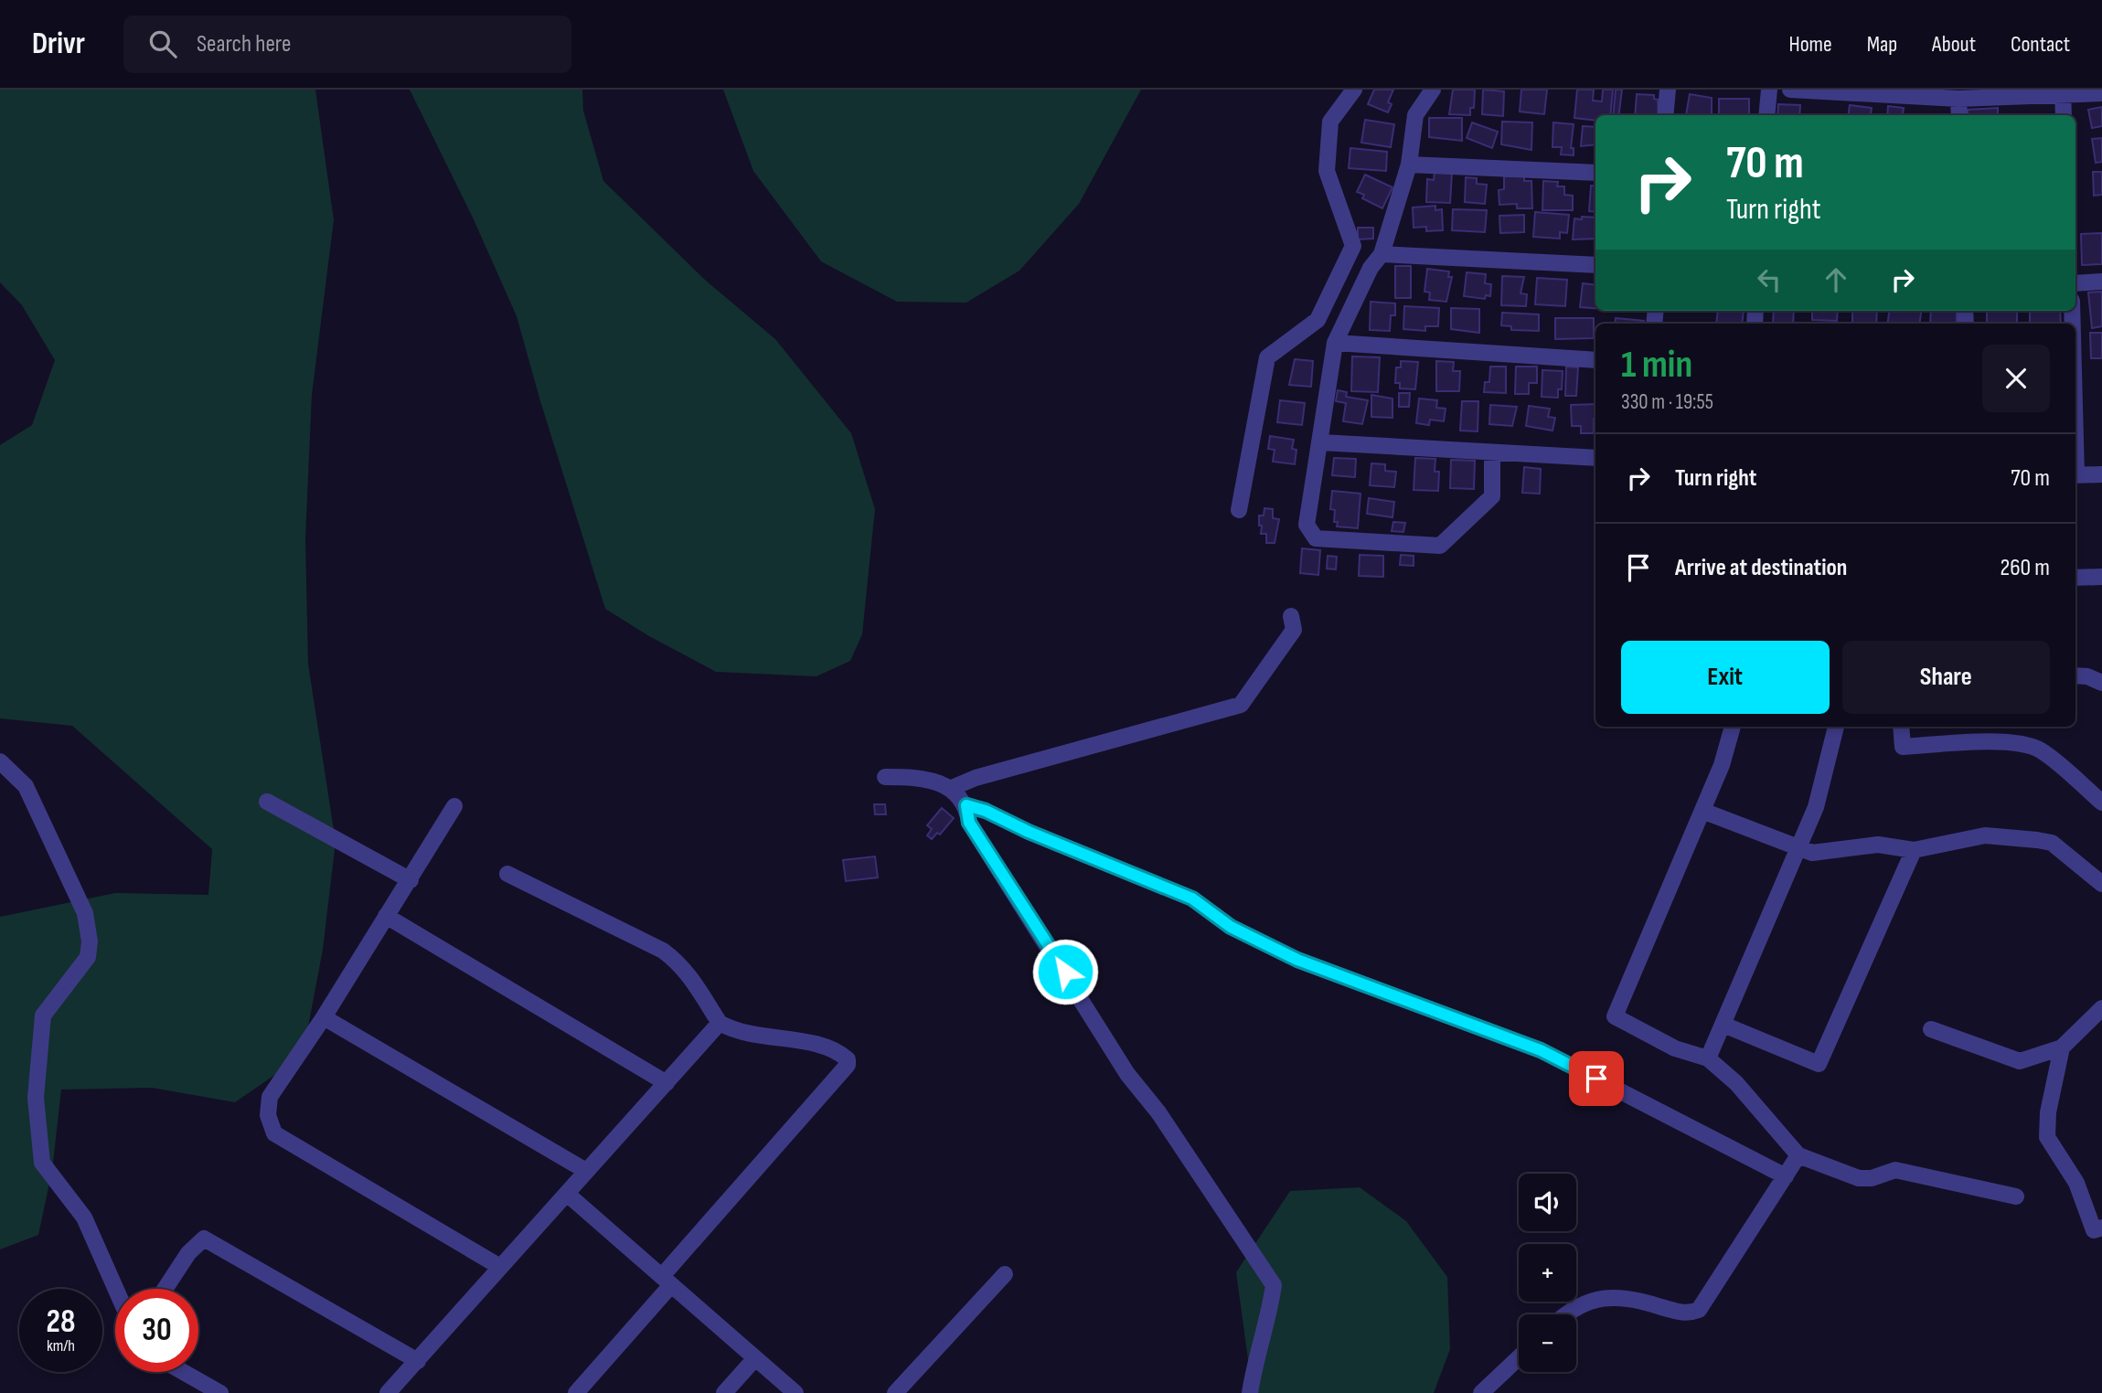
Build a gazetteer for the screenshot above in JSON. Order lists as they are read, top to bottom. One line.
{"page":{"header":"Drivr","search":"Search here","nav":["Home","Map","About","Contact"],"turn":["70 m","Turn right"],"heading":["1 min","330 m · 19:55"],"list":[{"name":"Turn right","value":"70 m"},{"name":"Arrive at destination","value":"260 m"}],"buttons":["Exit","Share"],"map_buttons":["+","−"],"speed":"28 km/h","limit":"30"}}
